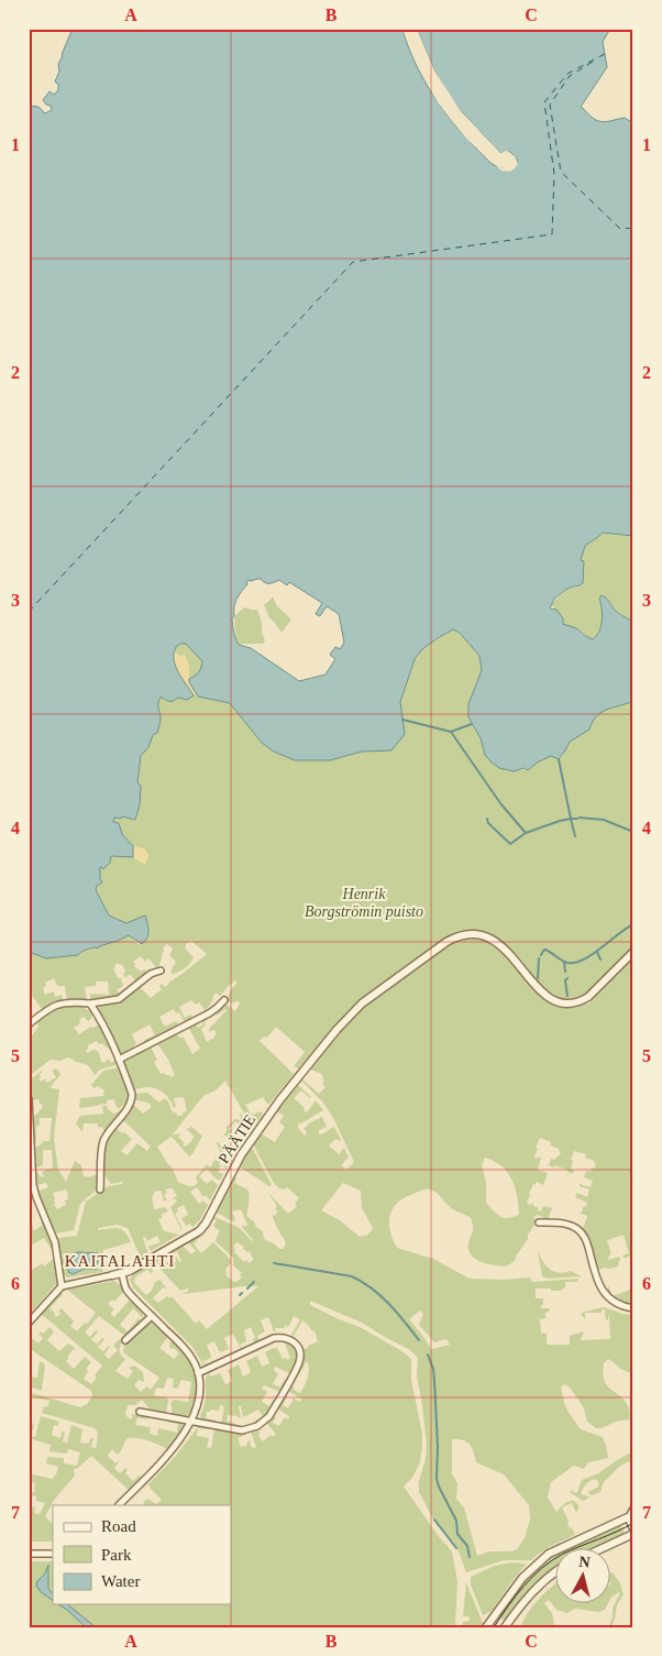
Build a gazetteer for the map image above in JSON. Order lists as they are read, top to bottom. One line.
{"streets":{"street":["PÄÄTIE"]},"districts":["KAITALAHTI"],"parks":["Henrik Borgströmin puisto"],"legend":["Road","Park","Water"],"north":"top","grid":{"columns":["A","B","C"],"rows":["1","2","3","4","5","6","7"]}}
